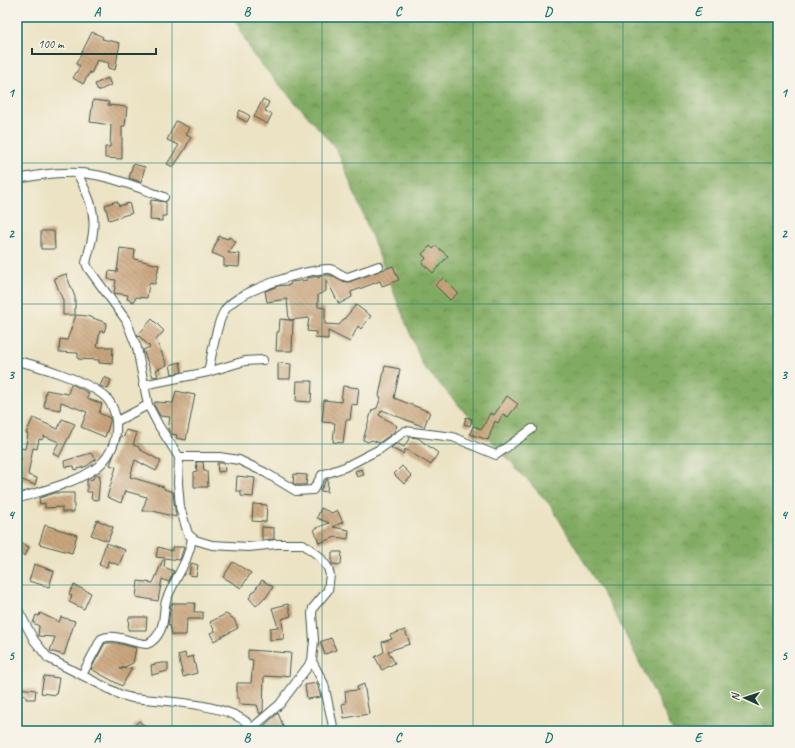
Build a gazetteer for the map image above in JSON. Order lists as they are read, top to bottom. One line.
{"scale_bar":"100 m","north":"left","grid":{"columns":["A","B","C","D","E"],"rows":["1","2","3","4","5"]}}
